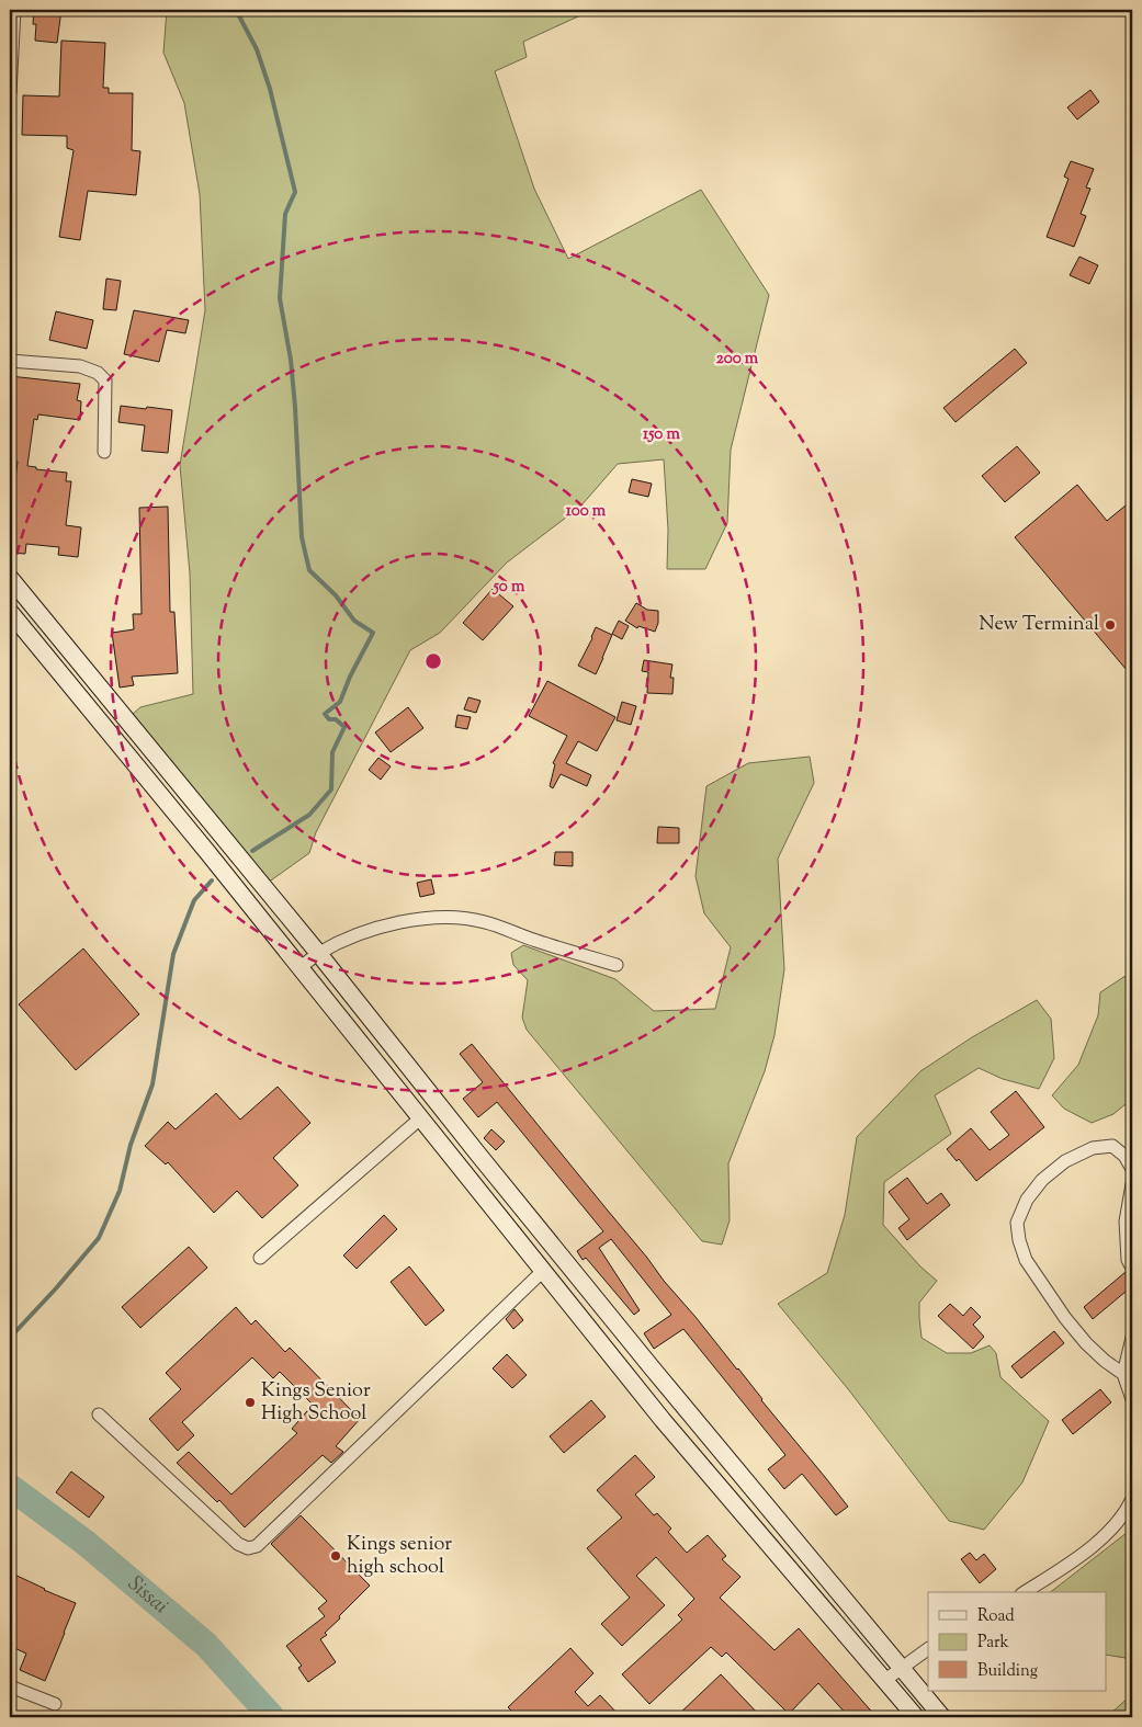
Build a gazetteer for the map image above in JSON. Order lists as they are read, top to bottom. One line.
{"water":["Sissai"],"places":["New Terminal","Kings Senior High School","Kings senior high school"],"legend":["Road","Park","Building"],"rings":["200 m","150 m","100 m","50 m"]}
